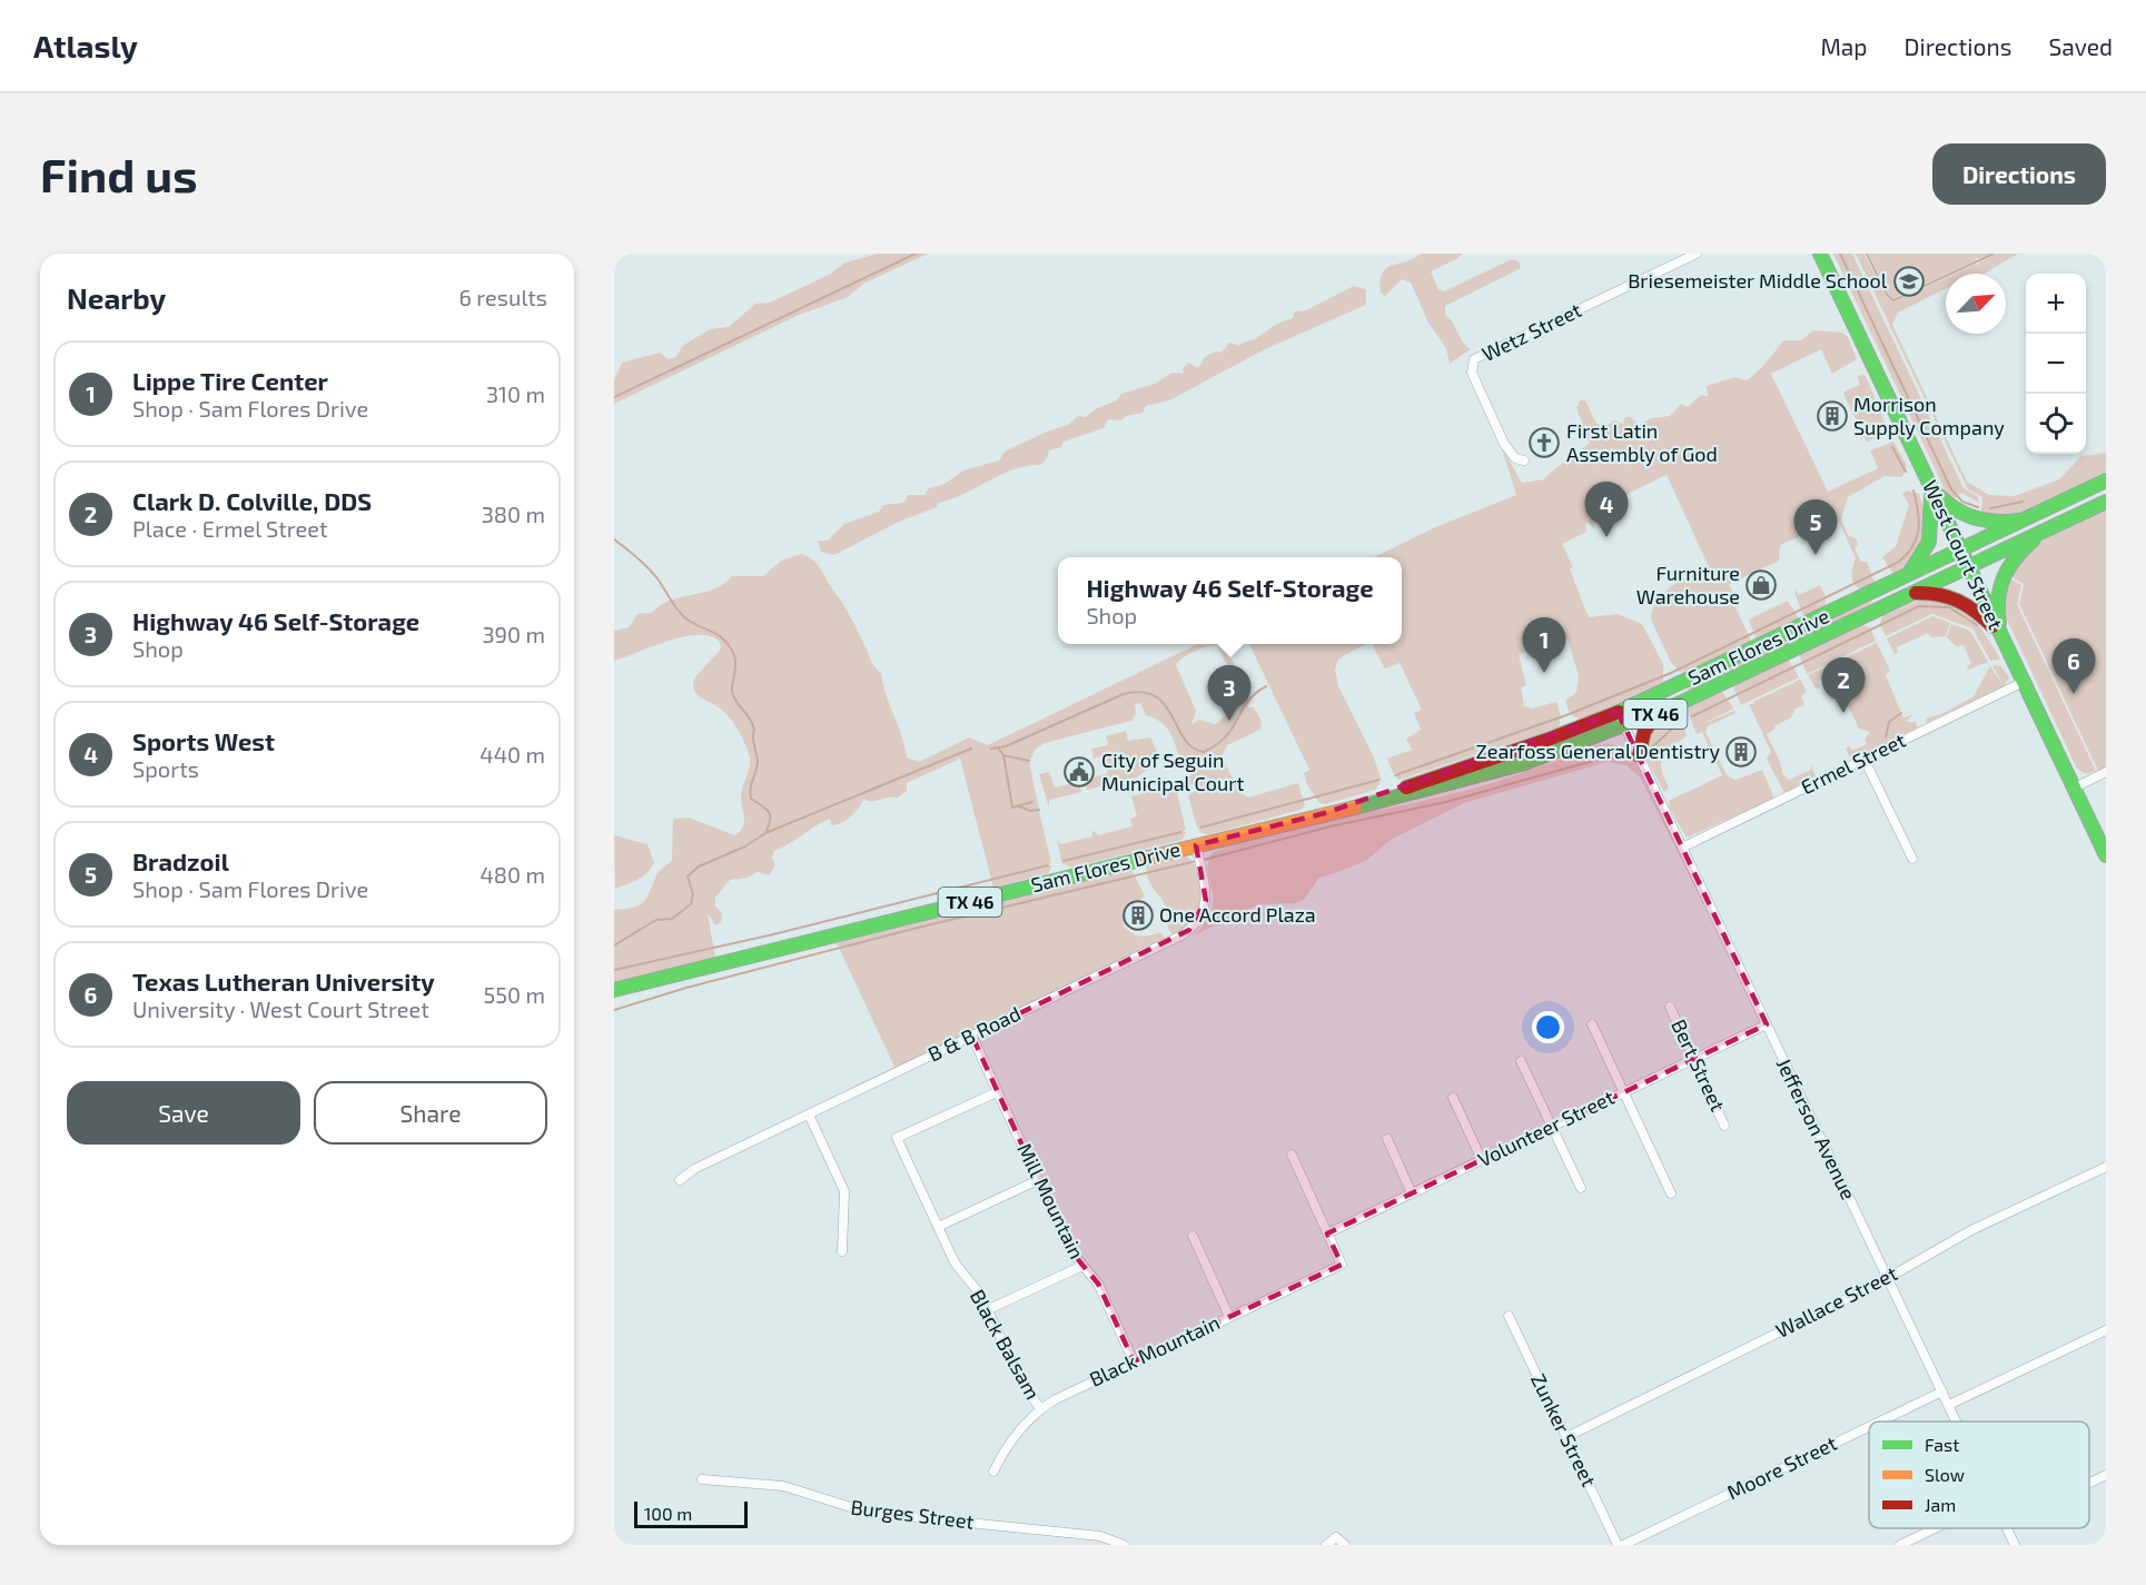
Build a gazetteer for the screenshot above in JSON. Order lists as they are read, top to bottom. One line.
{"streets":{"main road":["West Court Street","Sam Flores Drive","TX 46"],"street":["Wetz Street","Ermel Street","B & B Road","Bert Street","Volunteer Street","Jefferson Avenue","Mill Mountain","Wallace Street","Black Balsam","Black Mountain","Zunker Street","Moore Street","Burges Street"]},"crossings":[["West Court Street","Sam Flores Drive"],["West Court Street","Ermel Street"],["Sam Flores Drive","B & B Road"],["Sam Flores Drive","Jefferson Avenue"],["Ermel Street","Jefferson Avenue"],["B & B Road","Mill Mountain"],["Bert Street","Volunteer Street"],["Volunteer Street","Jefferson Avenue"],["Volunteer Street","Black Mountain"],["Jefferson Avenue","Wallace Street"],["Jefferson Avenue","Moore Street"],["Mill Mountain","Black Balsam"],["Mill Mountain","Black Mountain"],["Wallace Street","Zunker Street"],["Black Balsam","Black Mountain"]],"places":{"school or university":["Briesemeister Middle School"],"building":["Morrison Supply Company","Zearfoss General Dentistry","One Accord Plaza"],"church":["First Latin Assembly of God"],"shop":["Furniture Warehouse"],"public building":["City of Seguin Municipal Court"]},"legend":["Fast","Slow","Jam"],"scale_bar":"100 m","north":"top right","page":{"header":"Atlasly","nav":["Map","Directions","Saved"],"buttons":["Directions",["Save","Share"]],"title":"Find us","heading":["Nearby","6 results"],"map_buttons":["+","−"],"list":[{"mark":"1","name":"Lippe Tire Center","note":"Shop · Sam Flores Drive","value":"310 m"},{"mark":"2","name":"Clark D. Colville, DDS","note":"Place · Ermel Street","value":"380 m"},{"mark":"3","name":"Highway 46 Self-Storage","note":"Shop","value":"390 m"},{"mark":"4","name":"Sports West","note":"Sports","value":"440 m"},{"mark":"5","name":"Bradzoil","note":"Shop · Sam Flores Drive","value":"480 m"},{"mark":"6","name":"Texas Lutheran University","note":"University · West Court Street","value":"550 m"}],"pins":["4","5","1","6","2","3"],"popup":["Highway 46 Self-Storage","Shop"],"scale":"100 m"}}
